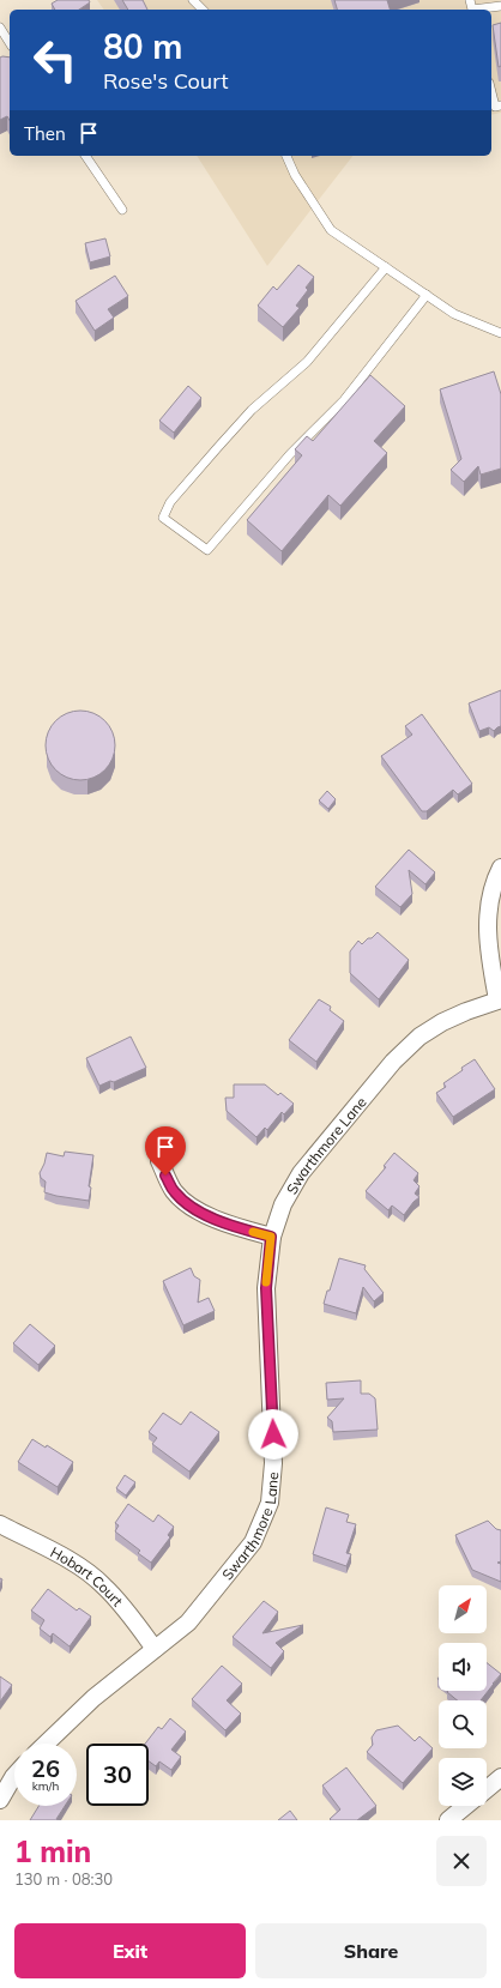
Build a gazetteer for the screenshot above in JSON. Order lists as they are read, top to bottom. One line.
{"streets":{"street":["Swarthmore Lane","Hobart Court"]},"crossings":[["Swarthmore Lane","Hobart Court"]],"north":"top right","page":{"turn":["80 m","Rose's Court"],"then":"Then","speed":"26 km/h","limit":"30","heading":["1 min","130 m · 08:30"],"buttons":["Exit","Share"]}}
